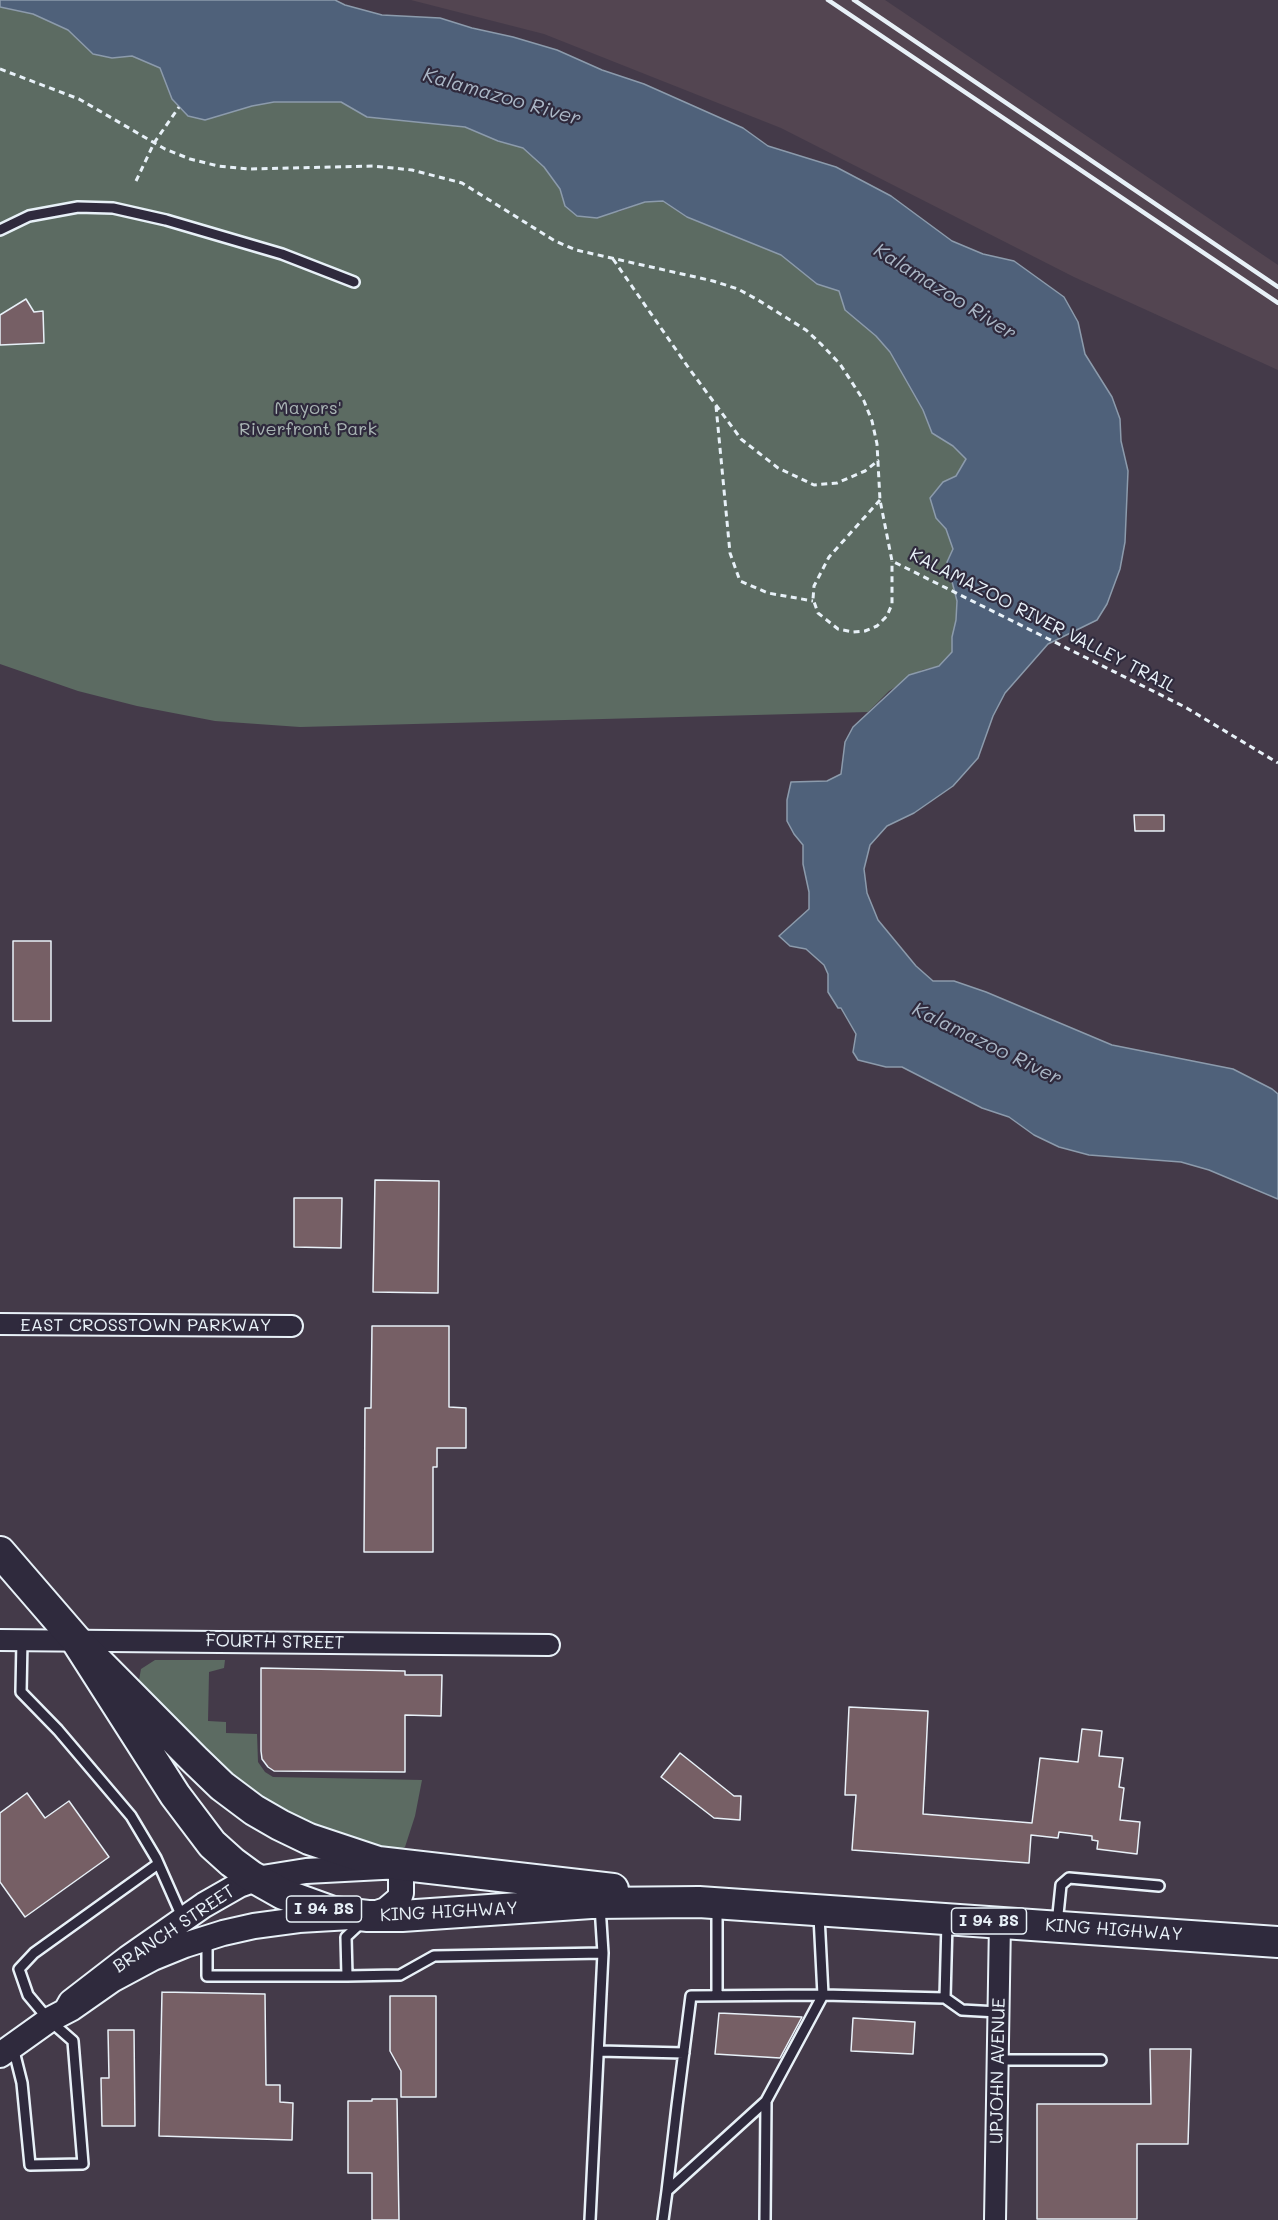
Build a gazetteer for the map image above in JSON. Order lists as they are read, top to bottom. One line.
{"streets":{"main road":["I 94 BS","KING HIGHWAY"],"street":["EAST CROSSTOWN PARKWAY","FOURTH STREET","BRANCH STREET","UPJOHN AVENUE"],"path":["KALAMAZOO RIVER VALLEY TRAIL"]},"crossings":[["FOURTH STREET","KING HIGHWAY"],["KING HIGHWAY","BRANCH STREET"],["KING HIGHWAY","UPJOHN AVENUE"]],"water":["Kalamazoo River"],"parks":["Mayors' Riverfront Park"]}
